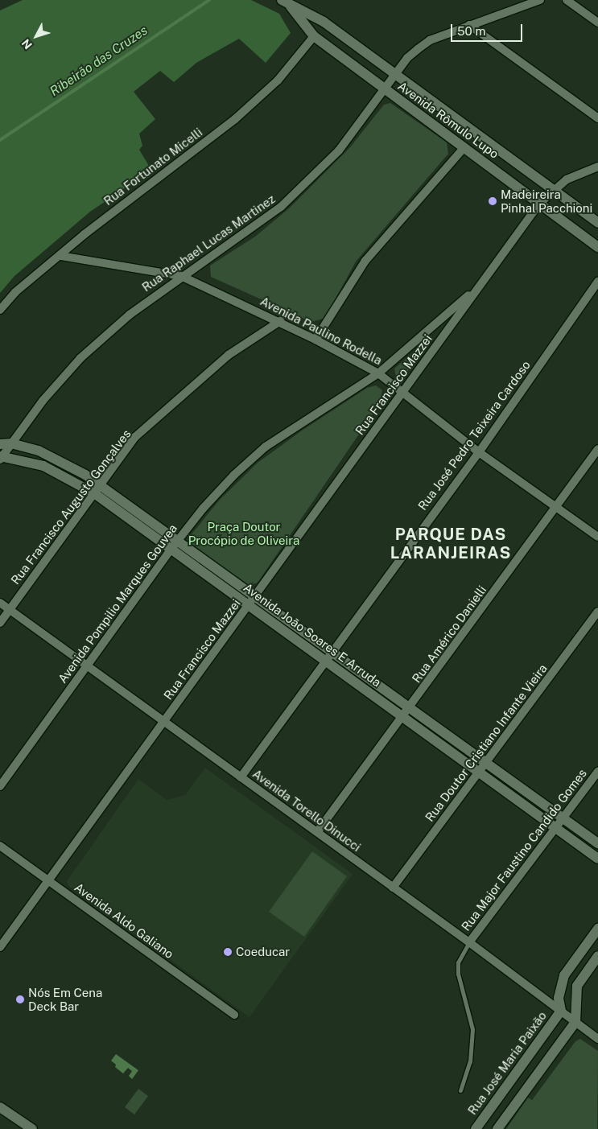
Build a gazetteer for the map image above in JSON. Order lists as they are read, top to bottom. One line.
{"streets":{"street":["Avenida Rômulo Lupo","Rua Fortunato Micelli","Rua Raphael Lucas Martinez","Avenida Paulino Rodella","Rua Francisco Mazzei","Rua José Pedro Teixeira Cardoso","Rua Francisco Augusto Gonçalves","Avenida Pompilio Marques Gouvea","Rua Américo Danielli","Avenida João Soares E Arruda","Rua Doutor Cristiano Infante Vieira","Avenida Torello Dinucci","Rua Major Faustino Candido Gomes","Avenida Aldo Galiano","Rua José Maria Paixão"]},"crossings":[["Avenida Rômulo Lupo","Rua Fortunato Micelli"],["Avenida Rômulo Lupo","Rua Raphael Lucas Martinez"],["Avenida Rômulo Lupo","Rua Francisco Mazzei"],["Rua Fortunato Micelli","Avenida Paulino Rodella"],["Rua Raphael Lucas Martinez","Avenida Paulino Rodella"],["Rua Raphael Lucas Martinez","Avenida João Soares E Arruda"],["Avenida Paulino Rodella","Rua Francisco Mazzei"],["Avenida Paulino Rodella","Rua José Pedro Teixeira Cardoso"],["Avenida Paulino Rodella","Rua Francisco Augusto Gonçalves"],["Avenida Paulino Rodella","Avenida Pompilio Marques Gouvea"],["Avenida Paulino Rodella","Rua Américo Danielli"],["Rua Francisco Mazzei","Avenida Pompilio Marques Gouvea"],["Rua Francisco Mazzei","Avenida João Soares E Arruda"],["Rua Francisco Mazzei","Avenida Torello Dinucci"],["Rua Francisco Mazzei","Avenida Aldo Galiano"],["Rua José Pedro Teixeira Cardoso","Avenida João Soares E Arruda"],["Rua José Pedro Teixeira Cardoso","Avenida Torello Dinucci"],["Rua Francisco Augusto Gonçalves","Avenida João Soares E Arruda"],["Rua Francisco Augusto Gonçalves","Avenida Torello Dinucci"],["Avenida Pompilio Marques Gouvea","Avenida João Soares E Arruda"],["Avenida Pompilio Marques Gouvea","Avenida Torello Dinucci"],["Rua Américo Danielli","Avenida João Soares E Arruda"],["Rua Américo Danielli","Avenida Torello Dinucci"],["Avenida João Soares E Arruda","Rua Doutor Cristiano Infante Vieira"],["Avenida João Soares E Arruda","Rua Major Faustino Candido Gomes"],["Rua Doutor Cristiano Infante Vieira","Avenida Torello Dinucci"],["Avenida Torello Dinucci","Rua Major Faustino Candido Gomes"],["Avenida Torello Dinucci","Rua José Maria Paixão"]],"districts":["PARQUE DAS LARANJEIRAS"],"water":["Ribeirão das Cruzes"],"parks":["Praça Doutor Procópio de Oliveira"],"places":["Madeireira Pinhal Pacchioni","Coeducar","Nós Em Cena Deck Bar"],"scale_bar":"50 m","north":"bottom left"}
